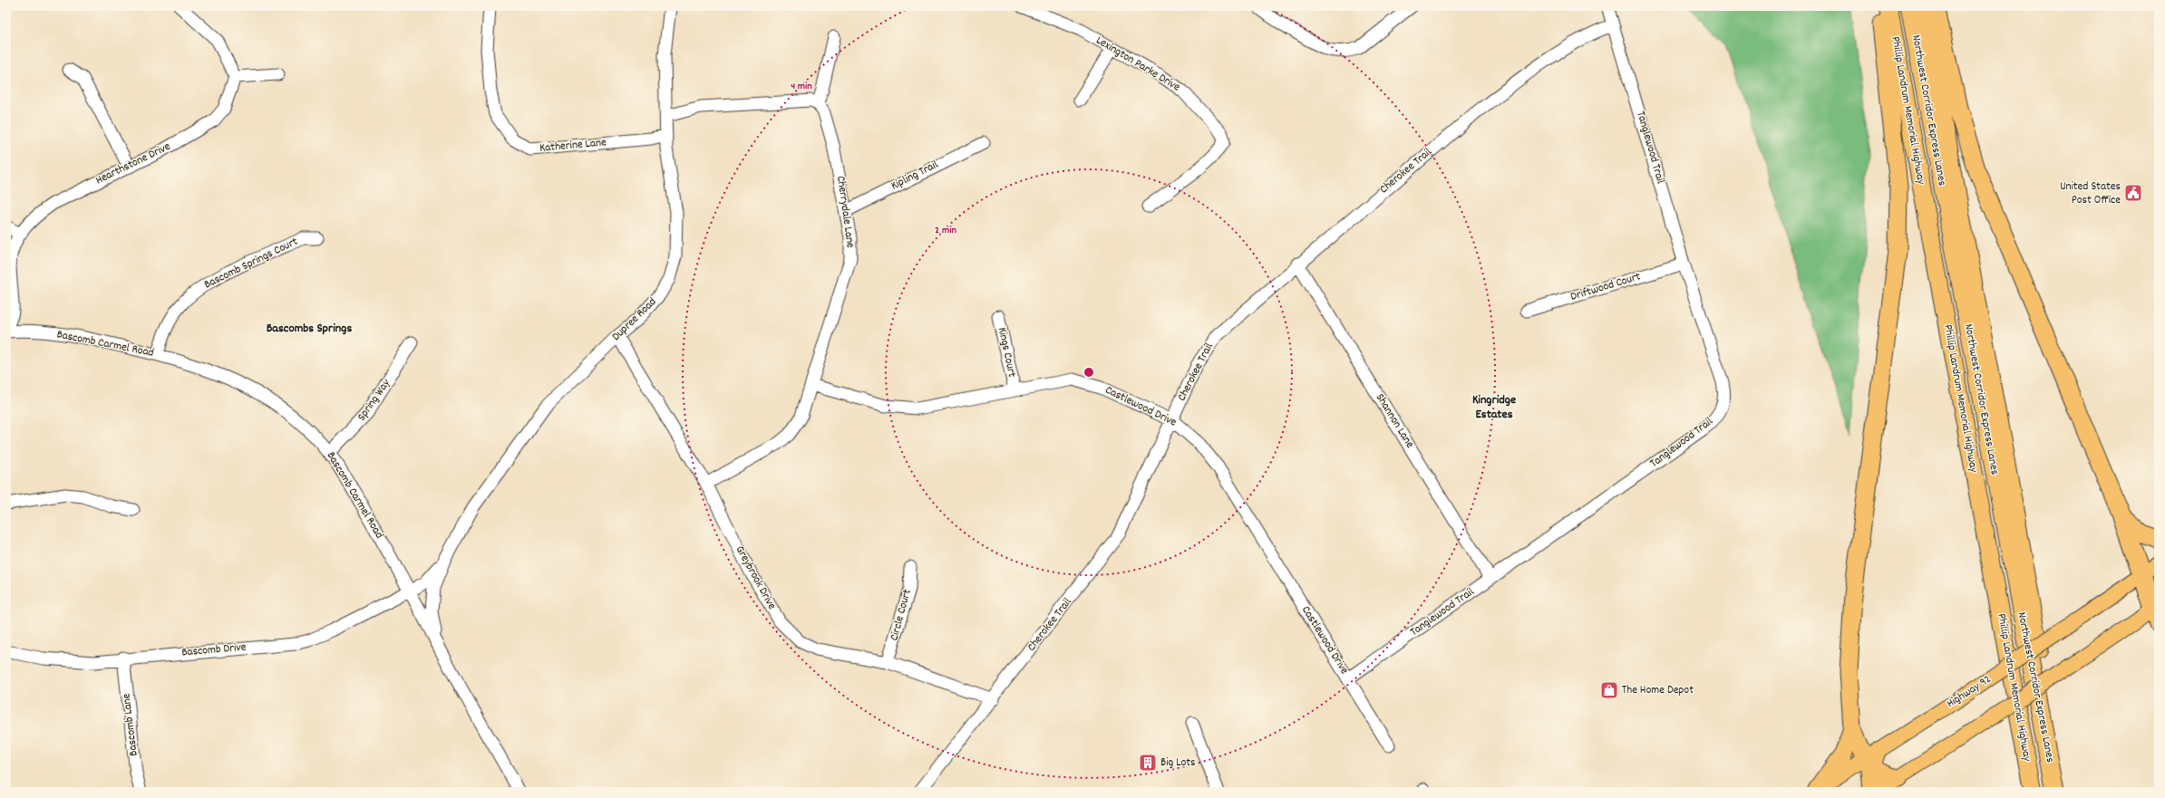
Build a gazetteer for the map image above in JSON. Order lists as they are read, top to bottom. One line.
{"streets":{"highway":["Phillip Landrum Memorial Highway","Northwest Corridor Express Lanes"],"main road":["Highway 92"],"street":["Lexington Parke Drive","Katherine Lane","Tanglewood Trail","Hearthstone Drive","Cherokee Trail","Kipling Trail","Cherrydale Lane","Bascomb Springs Court","Driftwood Court","Dupree Road","Bascomb Carmel Road","Kings Court","Spring Way","Castlewood Drive","Shannon Lane","Greybrook Drive","Circle Court","Bascomb Drive","Bascomb Lane"]},"crossings":[["Katherine Lane","Dupree Road"],["Tanglewood Trail","Cherokee Trail"],["Tanglewood Trail","Driftwood Court"],["Tanglewood Trail","Castlewood Drive"],["Tanglewood Trail","Shannon Lane"],["Cherokee Trail","Castlewood Drive"],["Cherokee Trail","Shannon Lane"],["Cherokee Trail","Greybrook Drive"],["Kipling Trail","Cherrydale Lane"],["Cherrydale Lane","Castlewood Drive"],["Cherrydale Lane","Greybrook Drive"],["Bascomb Springs Court","Bascomb Carmel Road"],["Dupree Road","Bascomb Carmel Road"],["Dupree Road","Greybrook Drive"],["Dupree Road","Bascomb Drive"],["Bascomb Carmel Road","Spring Way"],["Bascomb Carmel Road","Bascomb Drive"],["Kings Court","Castlewood Drive"],["Greybrook Drive","Circle Court"],["Bascomb Drive","Bascomb Lane"]],"districts":["Bascombs Springs","Kingridge Estates"],"places":{"public building":["United States Post Office"],"shop":["The Home Depot"],"building":["Big Lots"]},"rings":["4 min","2 min"]}
